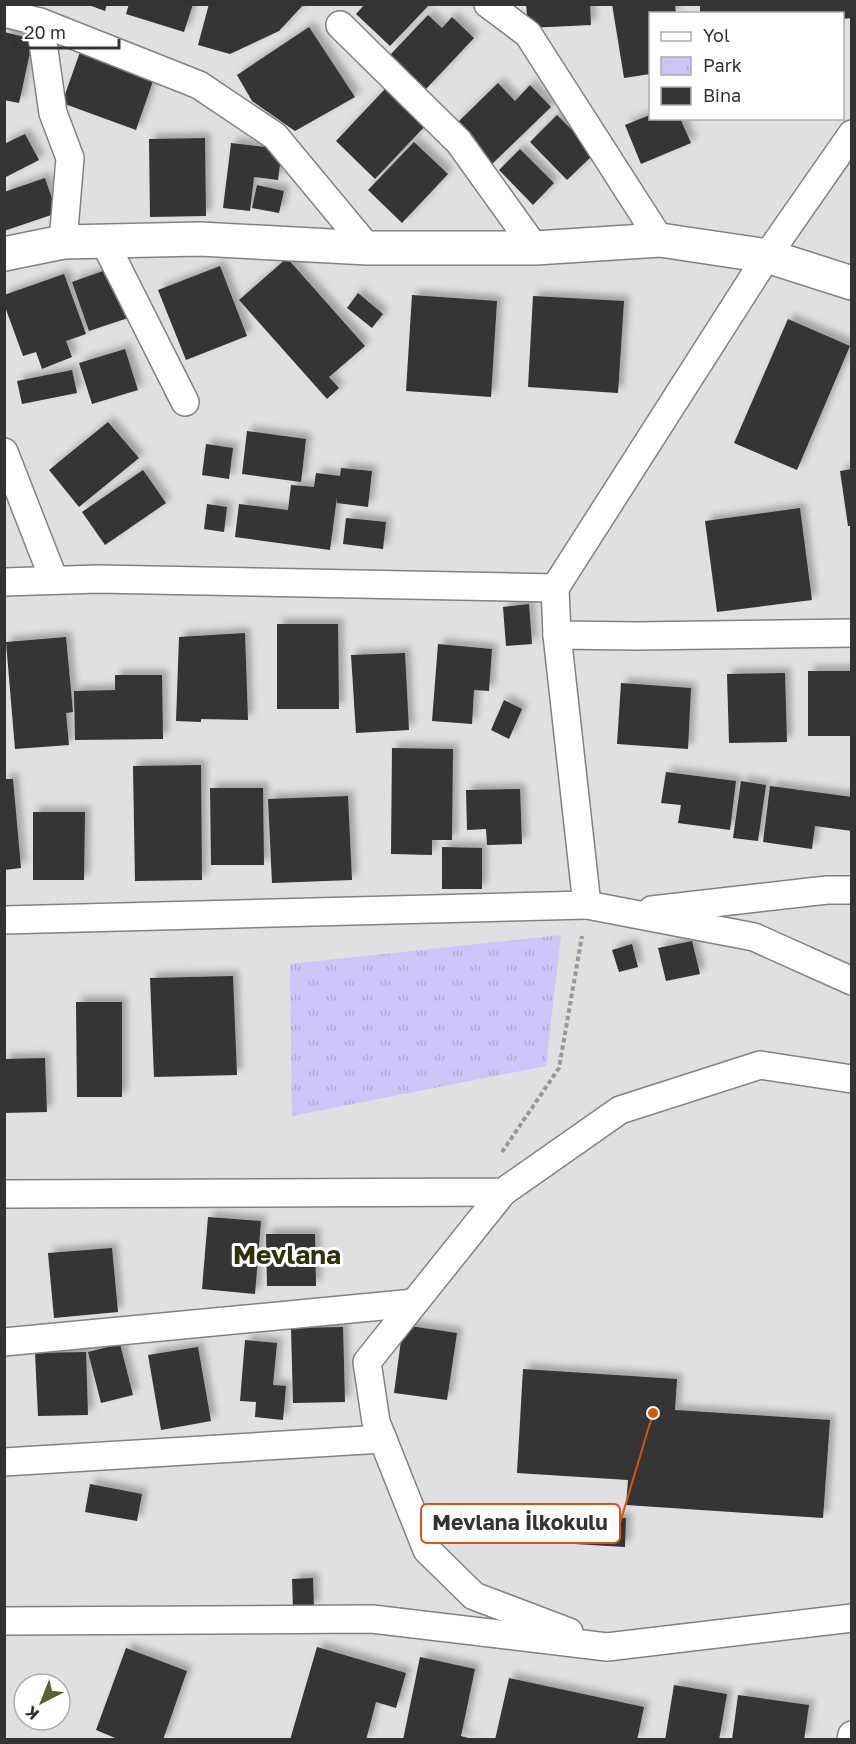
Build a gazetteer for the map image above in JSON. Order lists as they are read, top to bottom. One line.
{"districts":["Mevlana"],"places":["Mevlana İlkokulu"],"legend":["Yol","Park","Bina"],"scale_bar":"20 m","north":"bottom left"}
